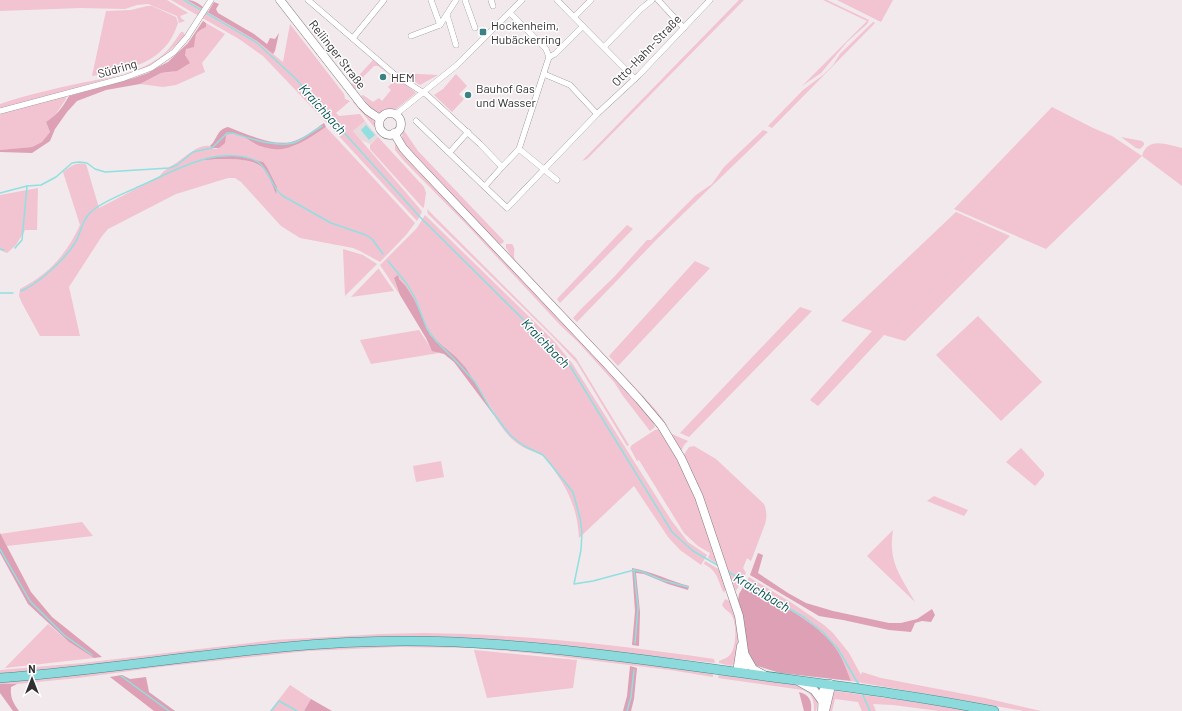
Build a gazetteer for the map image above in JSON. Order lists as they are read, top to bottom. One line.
{"streets":{"main road":["Reilinger Straße"],"street":["Otto-Hahn-Straße","Südring"]},"water":["Kraichbach"],"places":{"transit":["Hockenheim, Hubäckerring"],"other":["HEM","Bauhof Gas und Wasser"]},"north":"top"}
